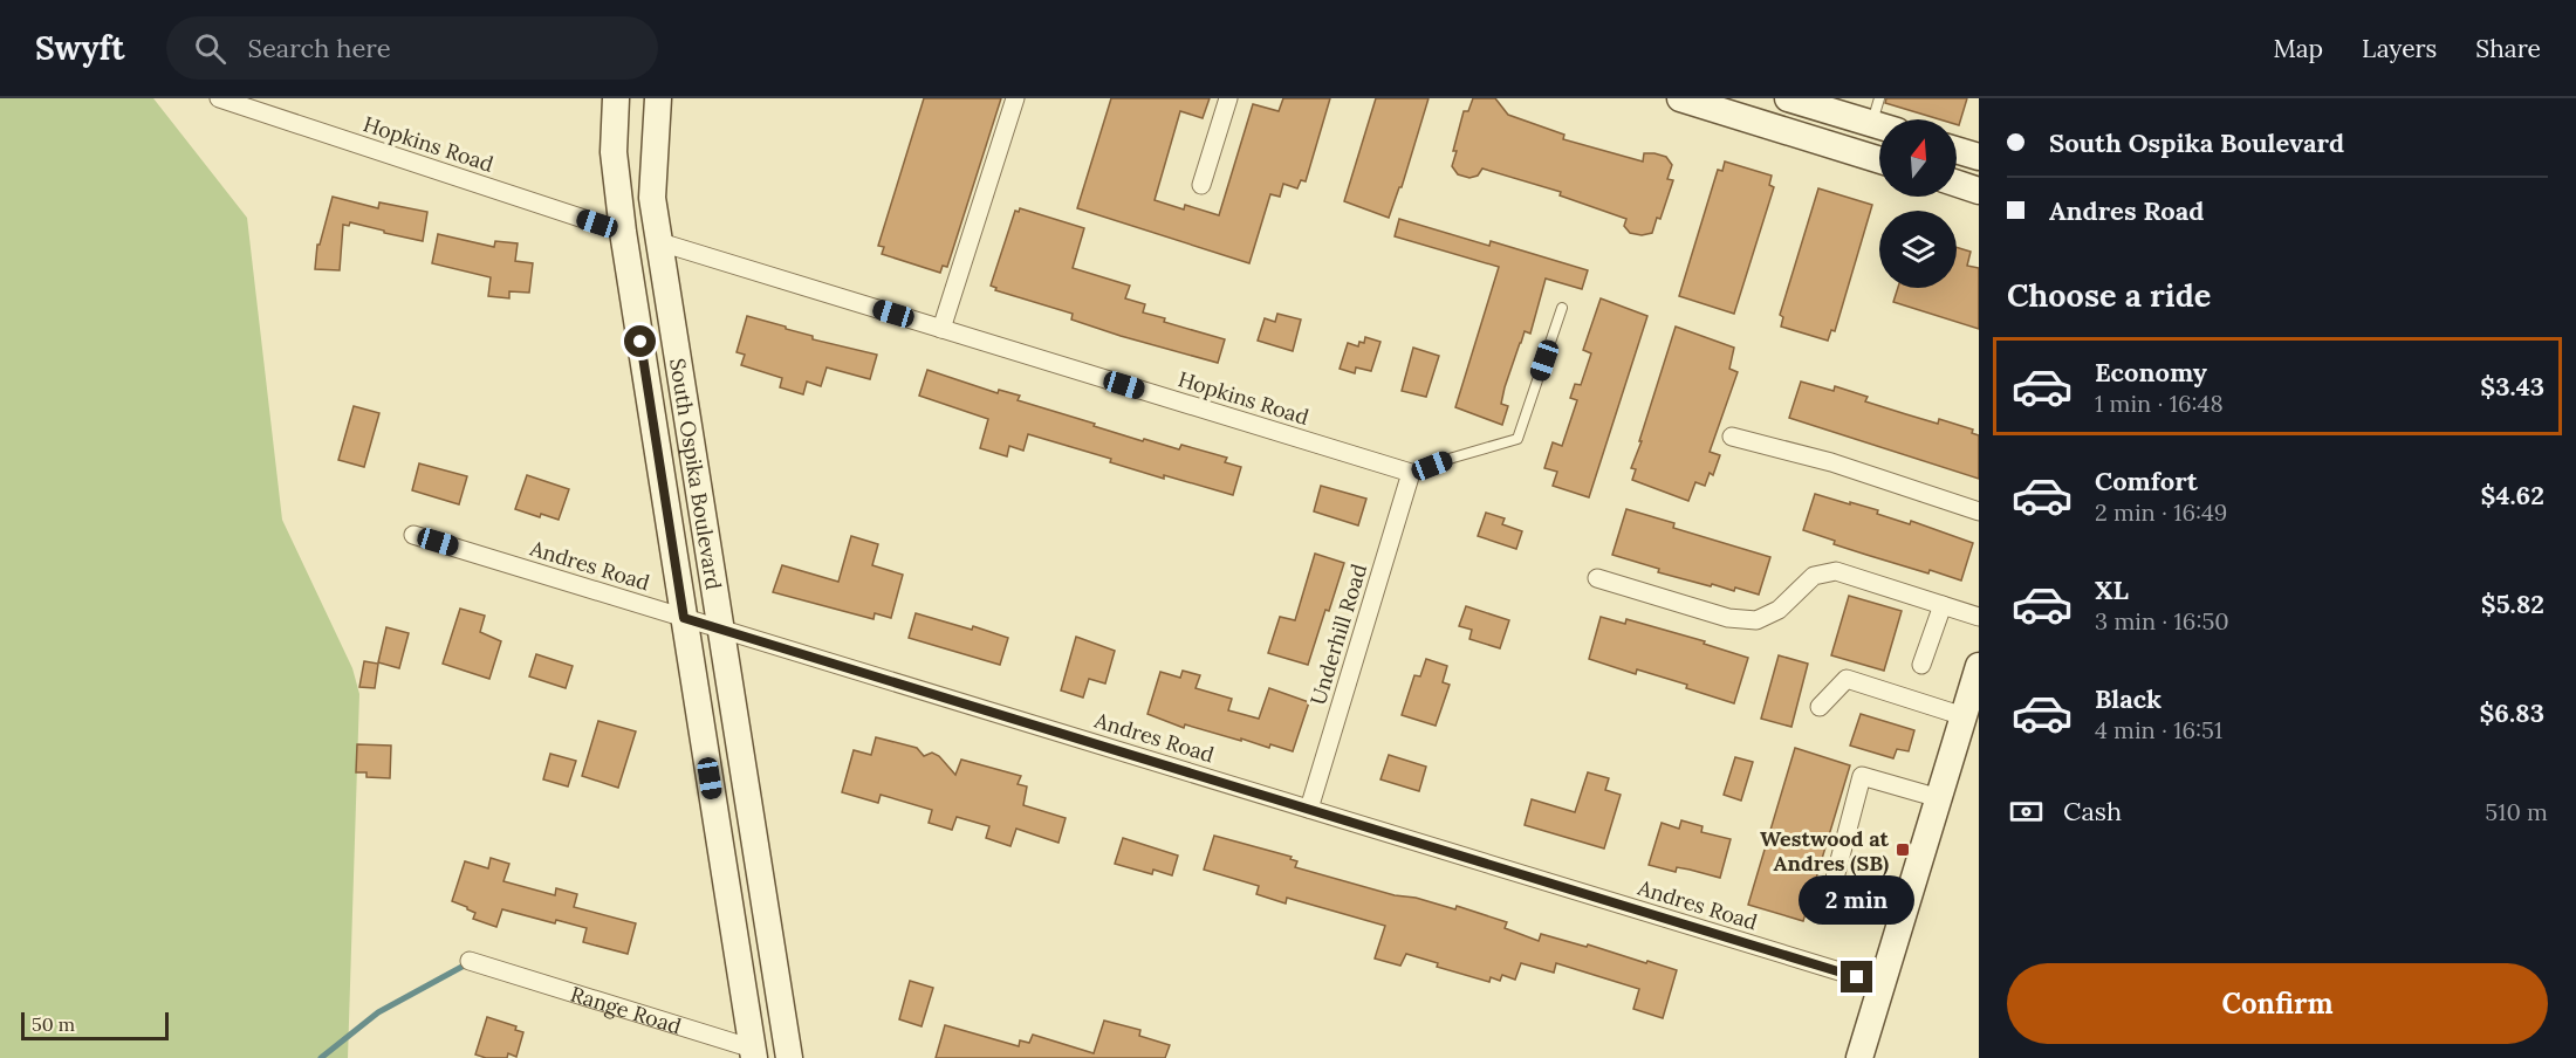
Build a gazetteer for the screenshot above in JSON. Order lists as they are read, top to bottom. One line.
{"streets":{"main road":["South Ospika Boulevard","Range Road"],"street":["Hopkins Road","Andres Road","Underhill Road"]},"crossings":[["Hopkins Road","South Ospika Boulevard"],["Hopkins Road","Underhill Road"],["South Ospika Boulevard","Andres Road"],["South Ospika Boulevard","Range Road"],["Andres Road","Underhill Road"]],"places":{"transit":["Westwood at Andres (SB)"]},"scale_bar":"50 m","north":"top","page":{"header":"Swyft","search":"Search here","nav":["Map","Layers","Share"],"banner":["South Ospika Boulevard","Andres Road"],"heading":"Choose a ride","list":[{"name":"Economy","note":"1 min · 16:48","value":"$3.43"},{"name":"Comfort","note":"2 min · 16:49","value":"$4.62"},{"name":"XL","note":"3 min · 16:50","value":"$5.82"},{"name":"Black","note":"4 min · 16:51","value":"$6.83"}],"pay":["Cash","510 m"],"bubble":"2 min","buttons":"Confirm","scale":"50 m"}}
